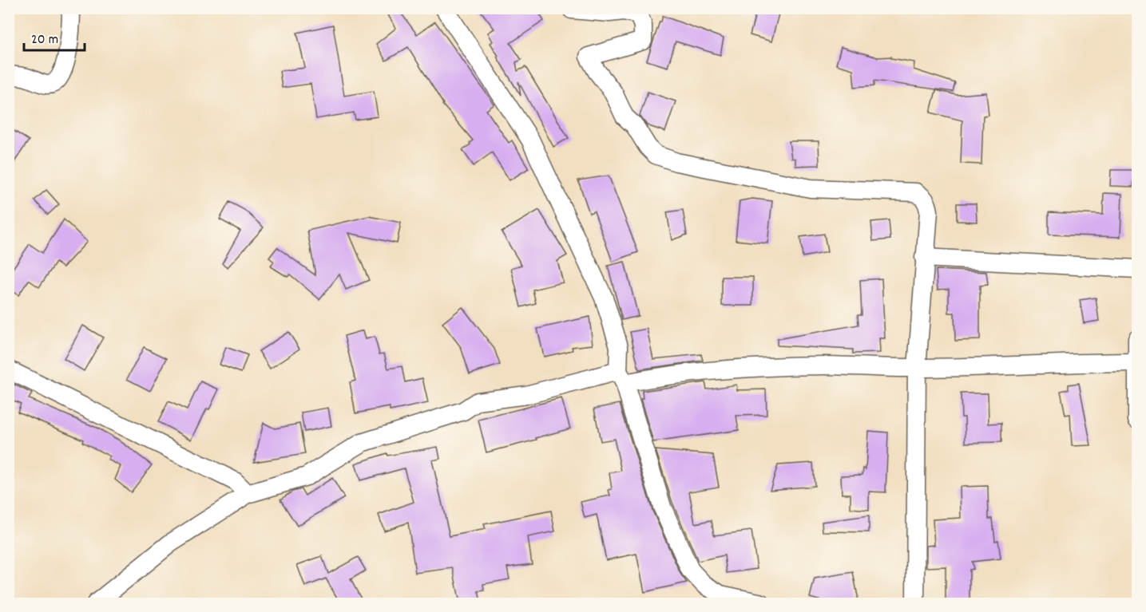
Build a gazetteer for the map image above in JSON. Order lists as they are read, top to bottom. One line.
{"scale_bar":"20 m"}
